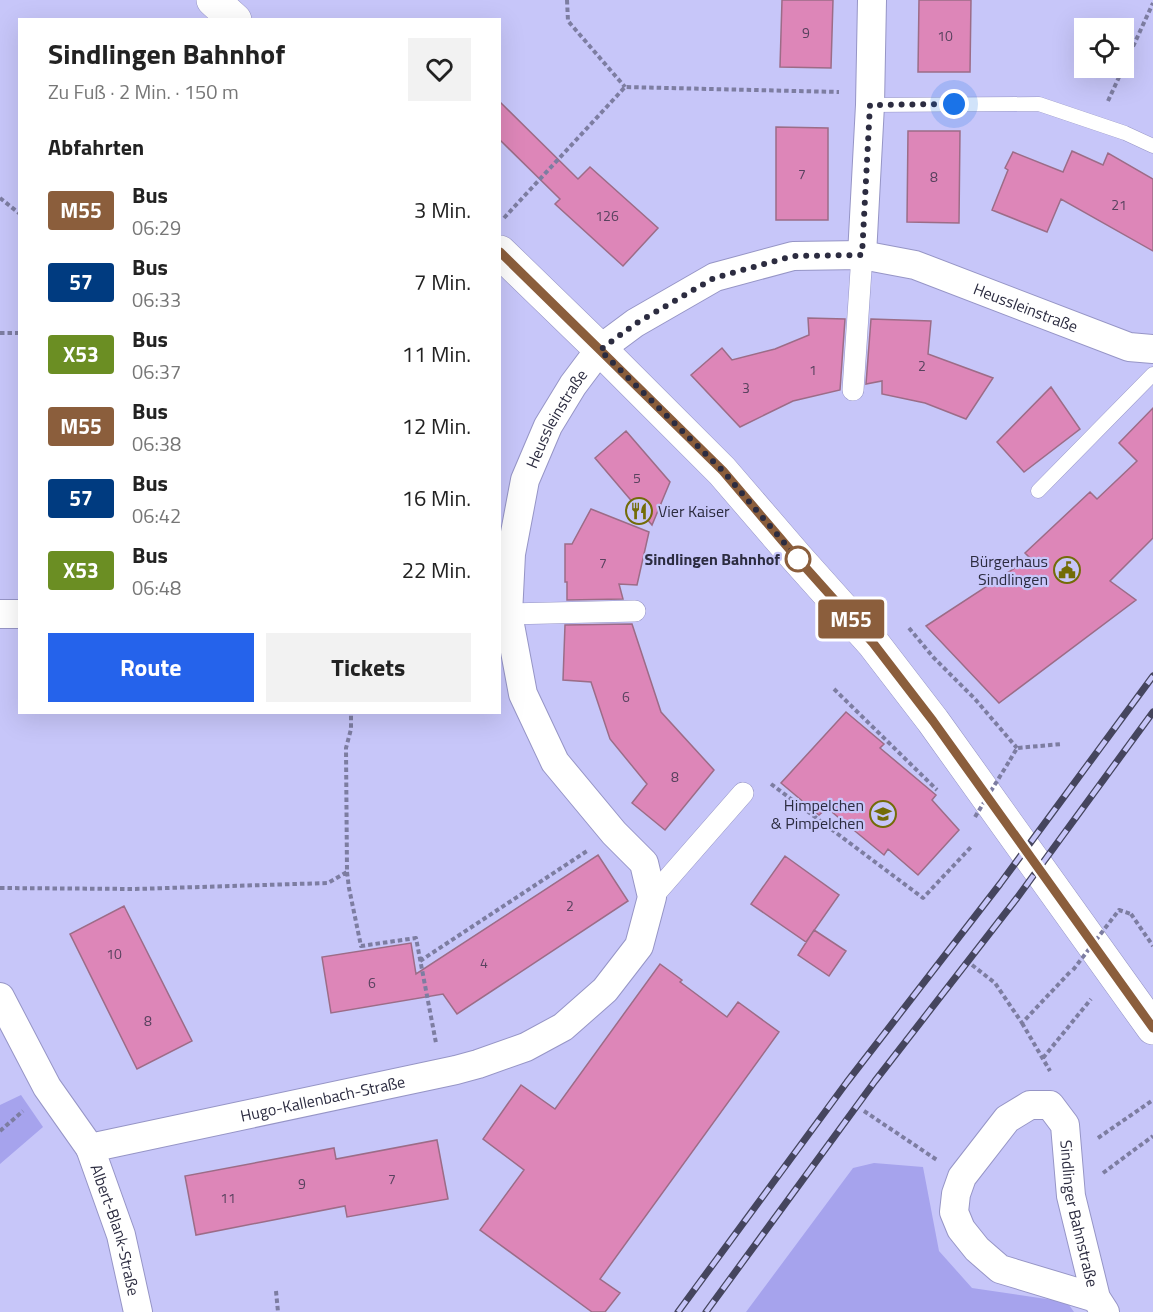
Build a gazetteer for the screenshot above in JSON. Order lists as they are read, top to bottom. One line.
{"streets":{"street":["Heussleinstraße","Hugo-Kallenbach-Straße","Sindlinger Bahnstraße","Albert-Blank-Straße"]},"crossings":[["Heussleinstraße","Hugo-Kallenbach-Straße"],["Hugo-Kallenbach-Straße","Albert-Blank-Straße"]],"places":{"restaurant":["Vier Kaiser"],"other":["Sindlingen Bahnhof"],"public building":["Bürgerhaus Sindlingen"],"school or university":["Himpelchen & Pimpelchen"]},"lines":["bus line M55"],"house_numbers":["9","10","7","8","21","126","2","1","3","5","7","6","8","2","10","4","6","8","7","9","11"],"page":{"on_map":"M55","heading":[["Sindlingen Bahnhof","Zu Fuß · 2 Min. · 150 m"],"Abfahrten"],"list":[{"mark":"M55","name":"Bus","note":"06:29","value":"3 Min."},{"mark":"57","name":"Bus","note":"06:33","value":"7 Min."},{"mark":"X53","name":"Bus","note":"06:37","value":"11 Min."},{"mark":"M55","name":"Bus","note":"06:38","value":"12 Min."},{"mark":"57","name":"Bus","note":"06:42","value":"16 Min."},{"mark":"X53","name":"Bus","note":"06:48","value":"22 Min."}],"buttons":["Route","Tickets"]}}
